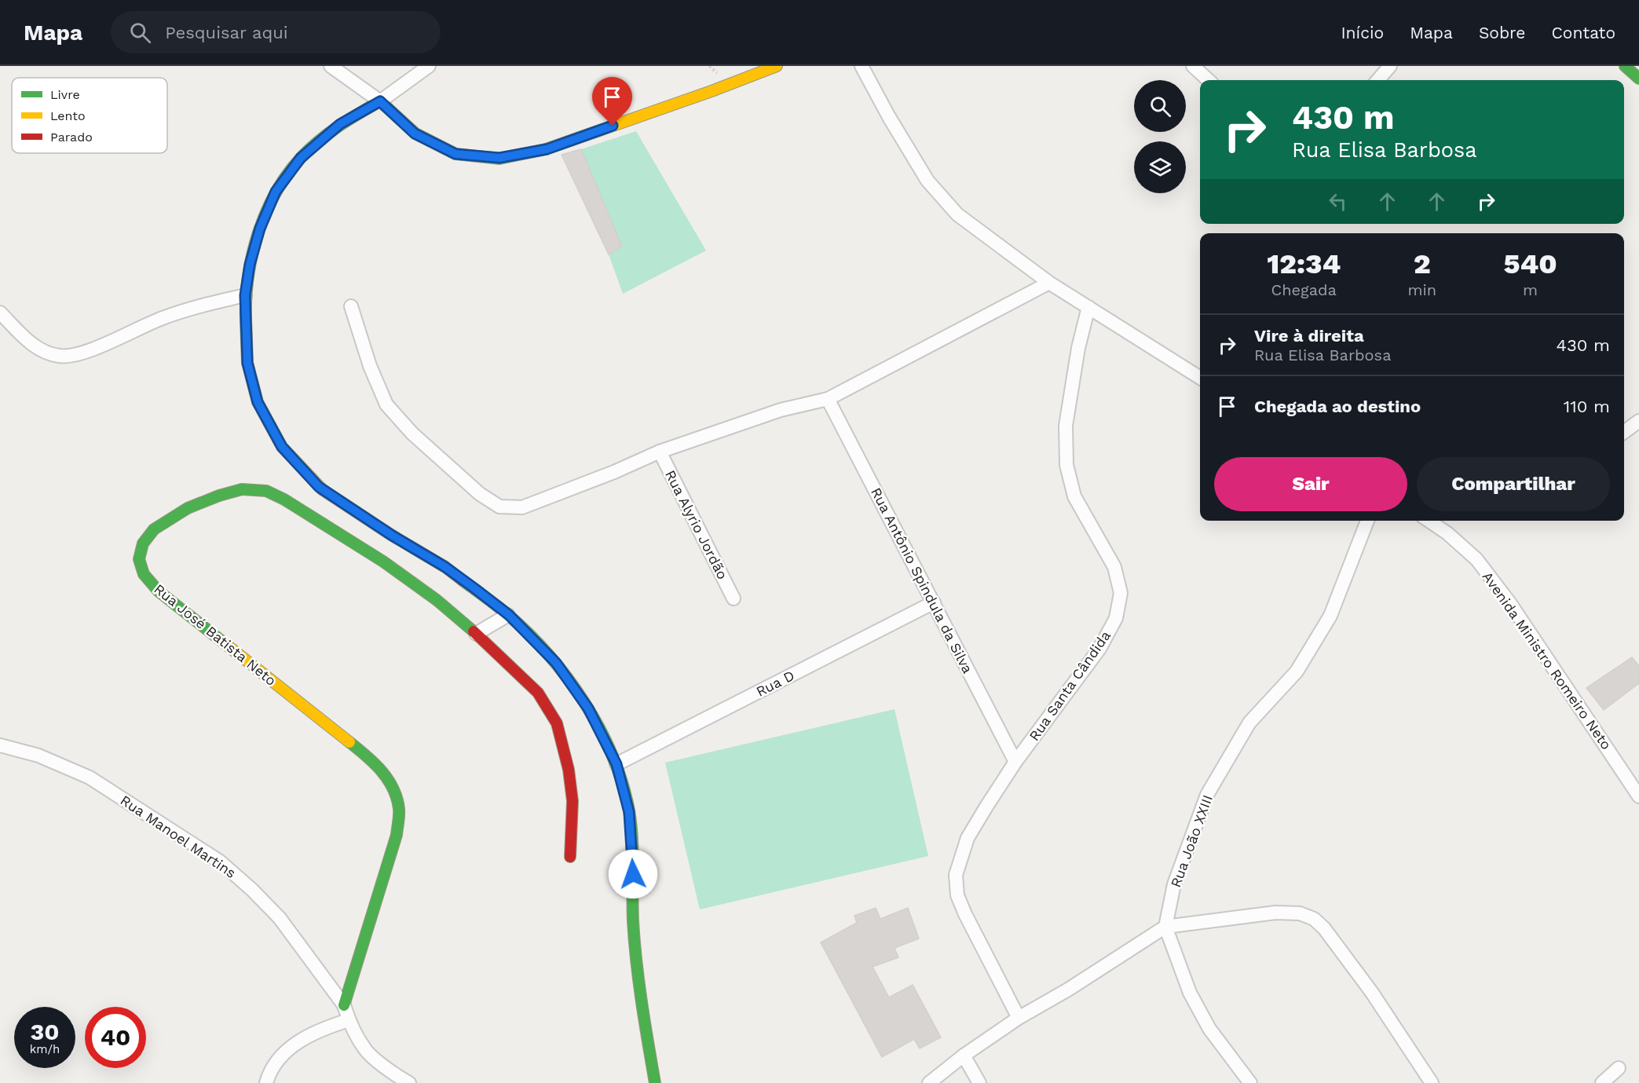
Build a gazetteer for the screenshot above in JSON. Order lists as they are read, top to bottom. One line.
{"streets":{"main road":["Rua José Batista Neto"],"street":["Rua Alyrio Jordão","Rua Antônio Spindula da Silva","Avenida Ministro Romeiro Neto","Rua D","Rua Santa Cândida","Rua Manoel Martins","Rua João XXIII"]},"crossings":[["Rua Antônio Spindula da Silva","Rua D"],["Rua Antônio Spindula da Silva","Rua Santa Cândida"],["Rua José Batista Neto","Rua Manoel Martins"]],"legend":["Livre","Lento","Parado"],"page":{"header":"Mapa","search":"Pesquisar aqui","nav":["Início","Mapa","Sobre","Contato"],"turn":["430 m","Rua Elisa Barbosa"],"eta":["12:34","Chegada","2","min","540","m"],"list":[{"name":"Vire à direita","note":"Rua Elisa Barbosa","value":"430 m"},{"name":"Chegada ao destino","value":"110 m"}],"buttons":["Sair","Compartilhar"],"speed":"30 km/h","limit":"40"}}
